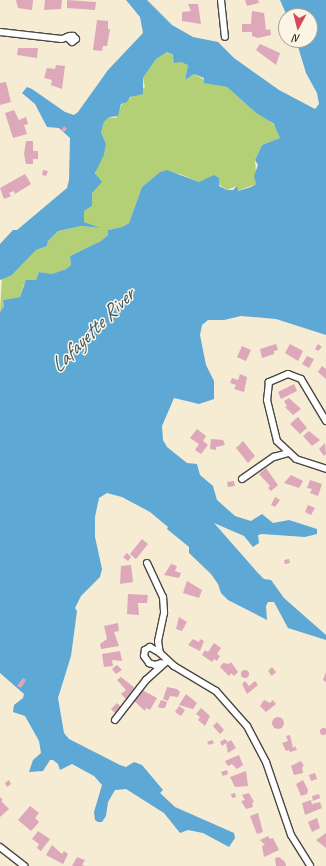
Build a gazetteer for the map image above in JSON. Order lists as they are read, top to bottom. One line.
{"water":["Lafayette River"],"north":"bottom"}
